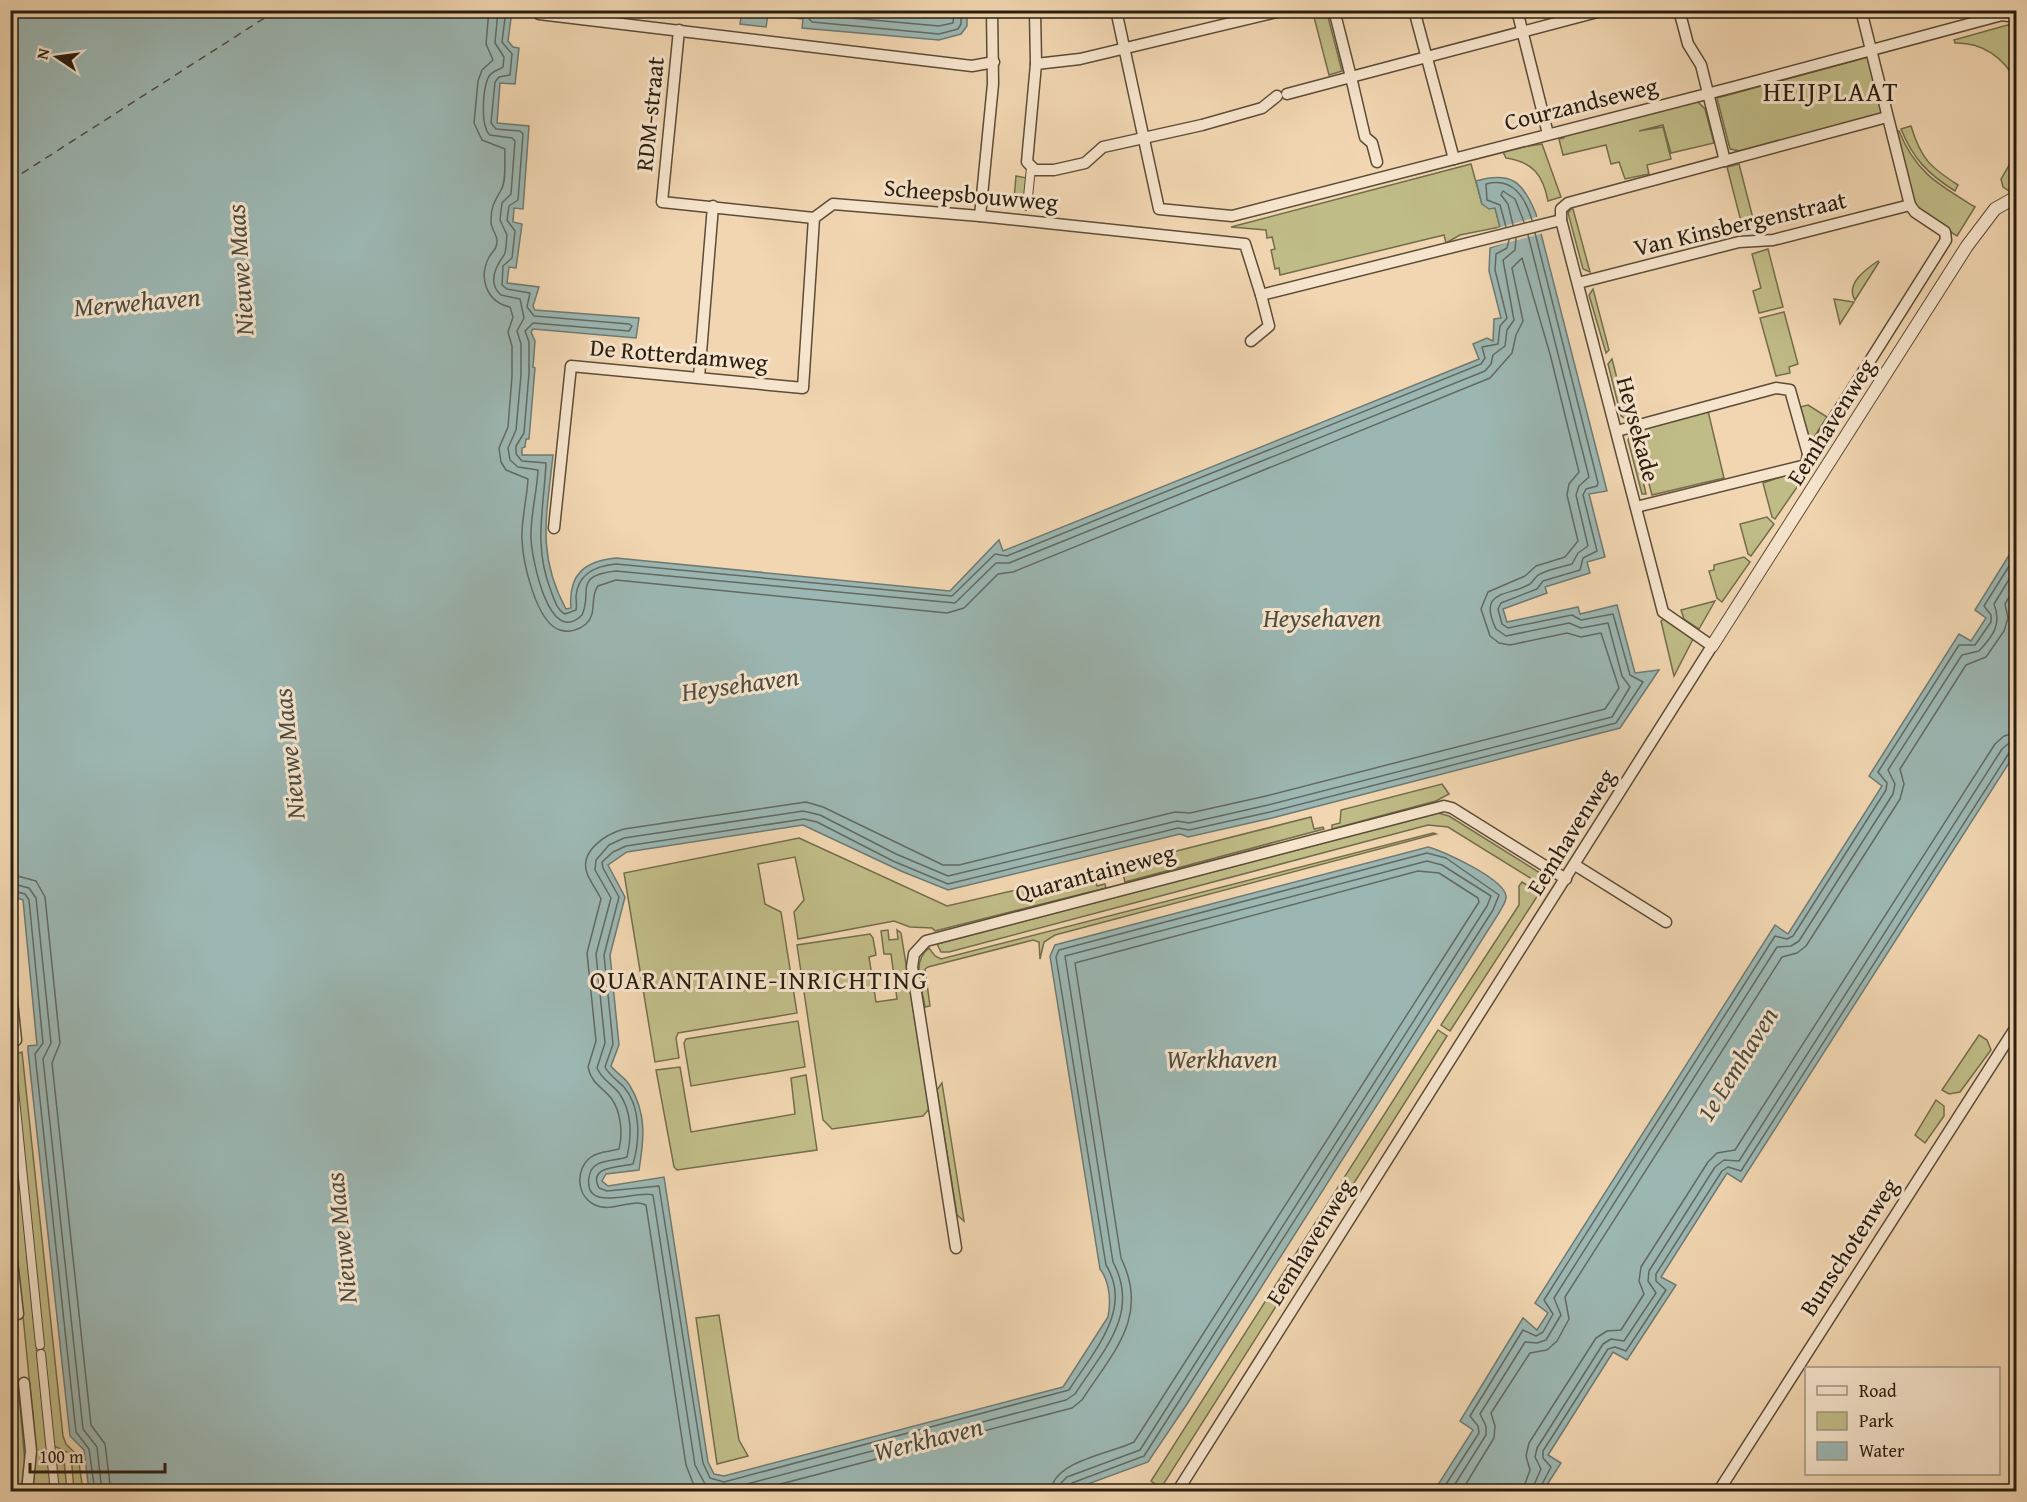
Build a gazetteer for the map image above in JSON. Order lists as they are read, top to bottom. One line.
{"streets":{"street":["Courzandseweg","RDM-straat","Scheepsbouwweg","Van Kinsbergenstraat","De Rotterdamweg","Eemhavenweg","Heysekade","Quarantaineweg","Bunschotenweg"]},"crossings":[["Scheepsbouwweg","De Rotterdamweg"],["Van Kinsbergenstraat","Heysekade"],["Eemhavenweg","Heysekade"],["Eemhavenweg","Quarantaineweg"]],"districts":["HEIJPLAAT","QUARANTAINE-INRICHTING"],"water":["Nieuwe Maas","Merwehaven","Heysehaven","Werkhaven","1e Eemhaven"],"legend":["Road","Park","Water"],"scale_bar":"100 m","north":"left"}
